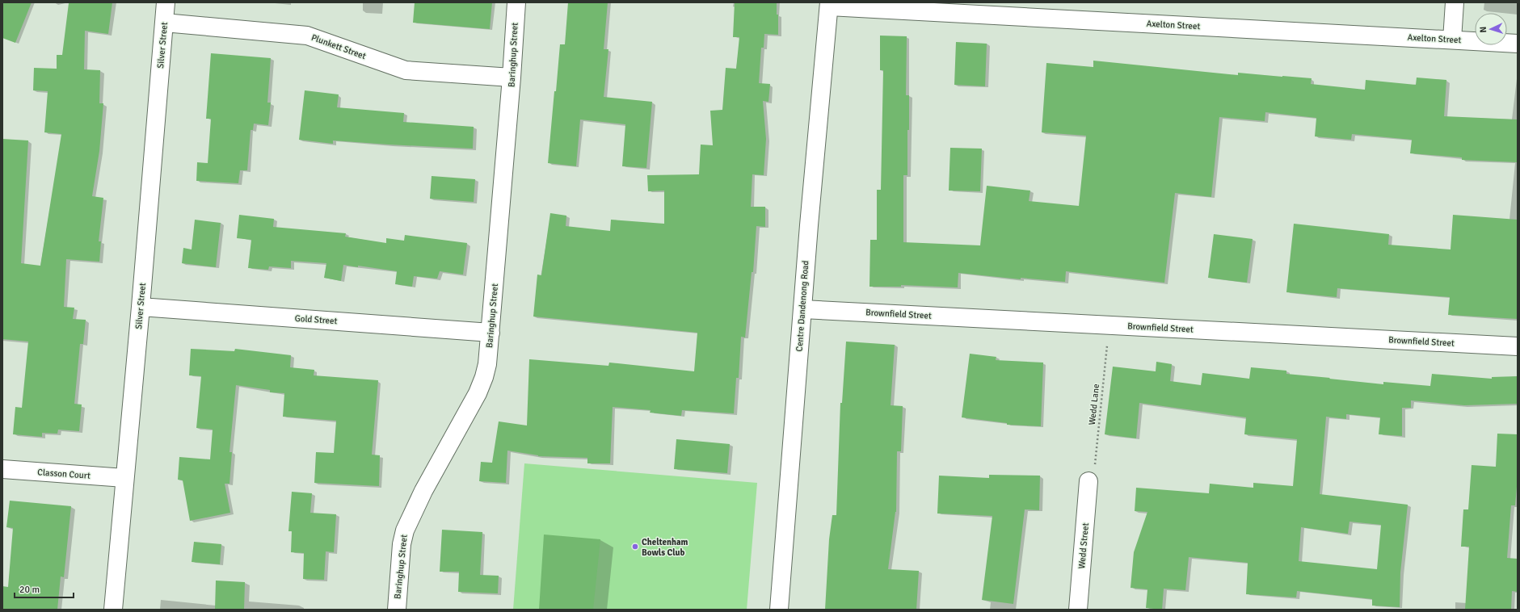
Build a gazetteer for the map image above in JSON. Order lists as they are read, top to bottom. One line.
{"streets":{"street":["Axelton Street","Silver Street","Plunkett Street","Baringhup Street","Centre Dandenong Road","Brownfield Street","Gold Street","Classon Court","Wedd Street"],"path":["Wedd Lane"]},"crossings":[["Axelton Street","Centre Dandenong Road"],["Silver Street","Plunkett Street"],["Silver Street","Gold Street"],["Silver Street","Classon Court"],["Plunkett Street","Baringhup Street"],["Baringhup Street","Gold Street"],["Centre Dandenong Road","Brownfield Street"]],"places":["Cheltenham Bowls Club"],"scale_bar":"20 m","north":"left"}
